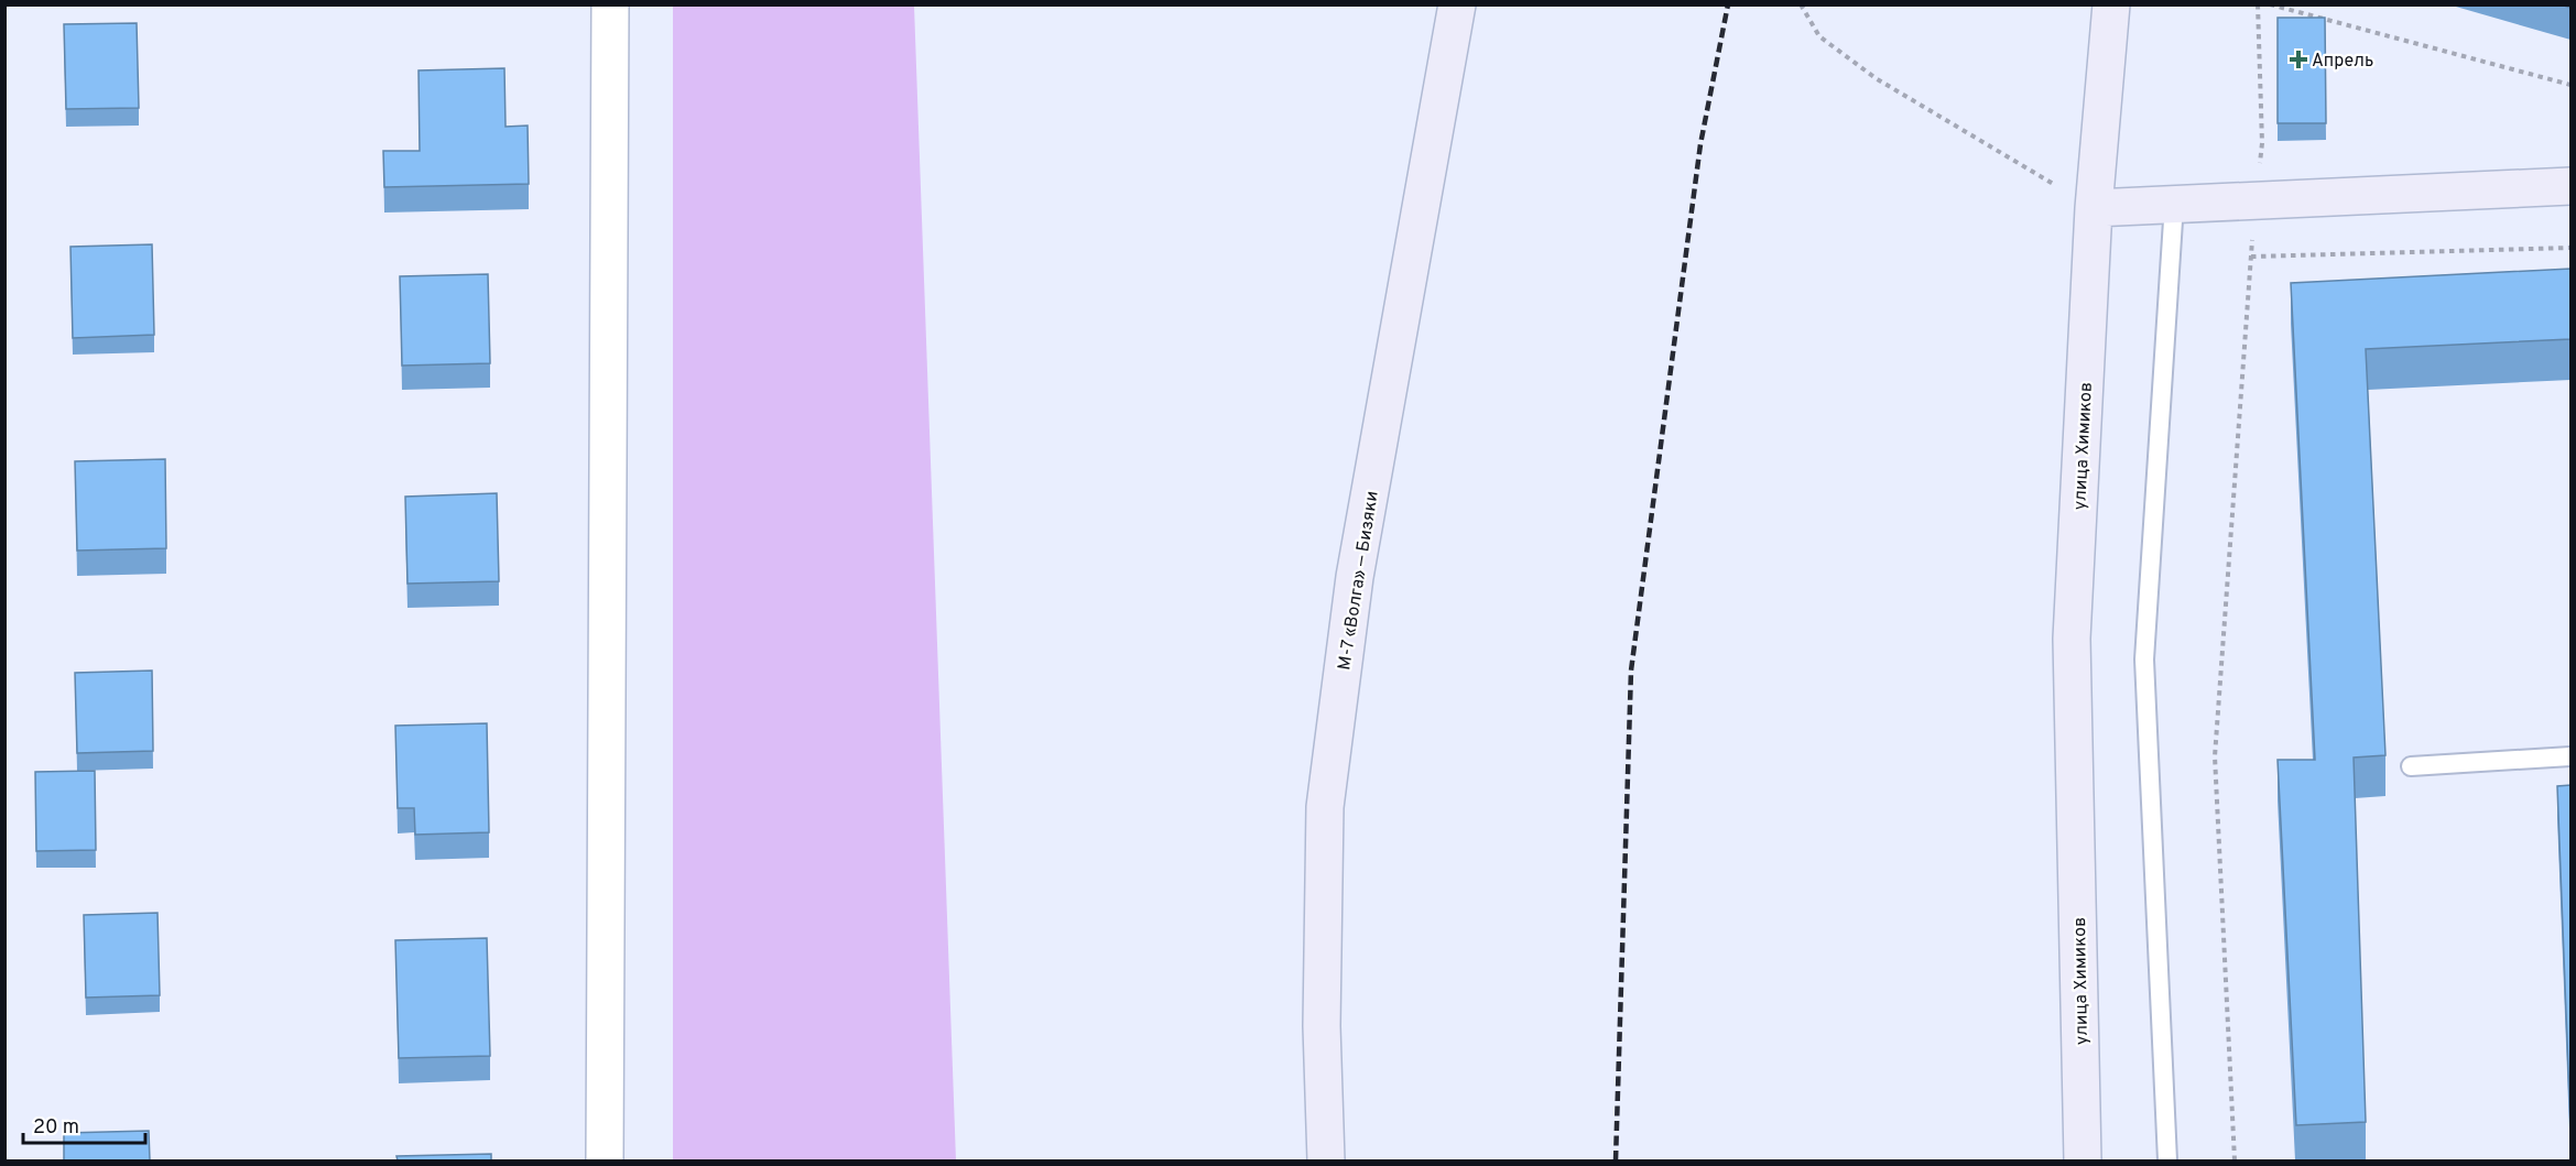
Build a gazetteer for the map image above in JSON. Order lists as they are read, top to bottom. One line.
{"streets":{"main road":["улица Химиков","М-7 «Волга» — Бизяки"]},"places":{"health":["Апрель"]},"scale_bar":"20 m"}
